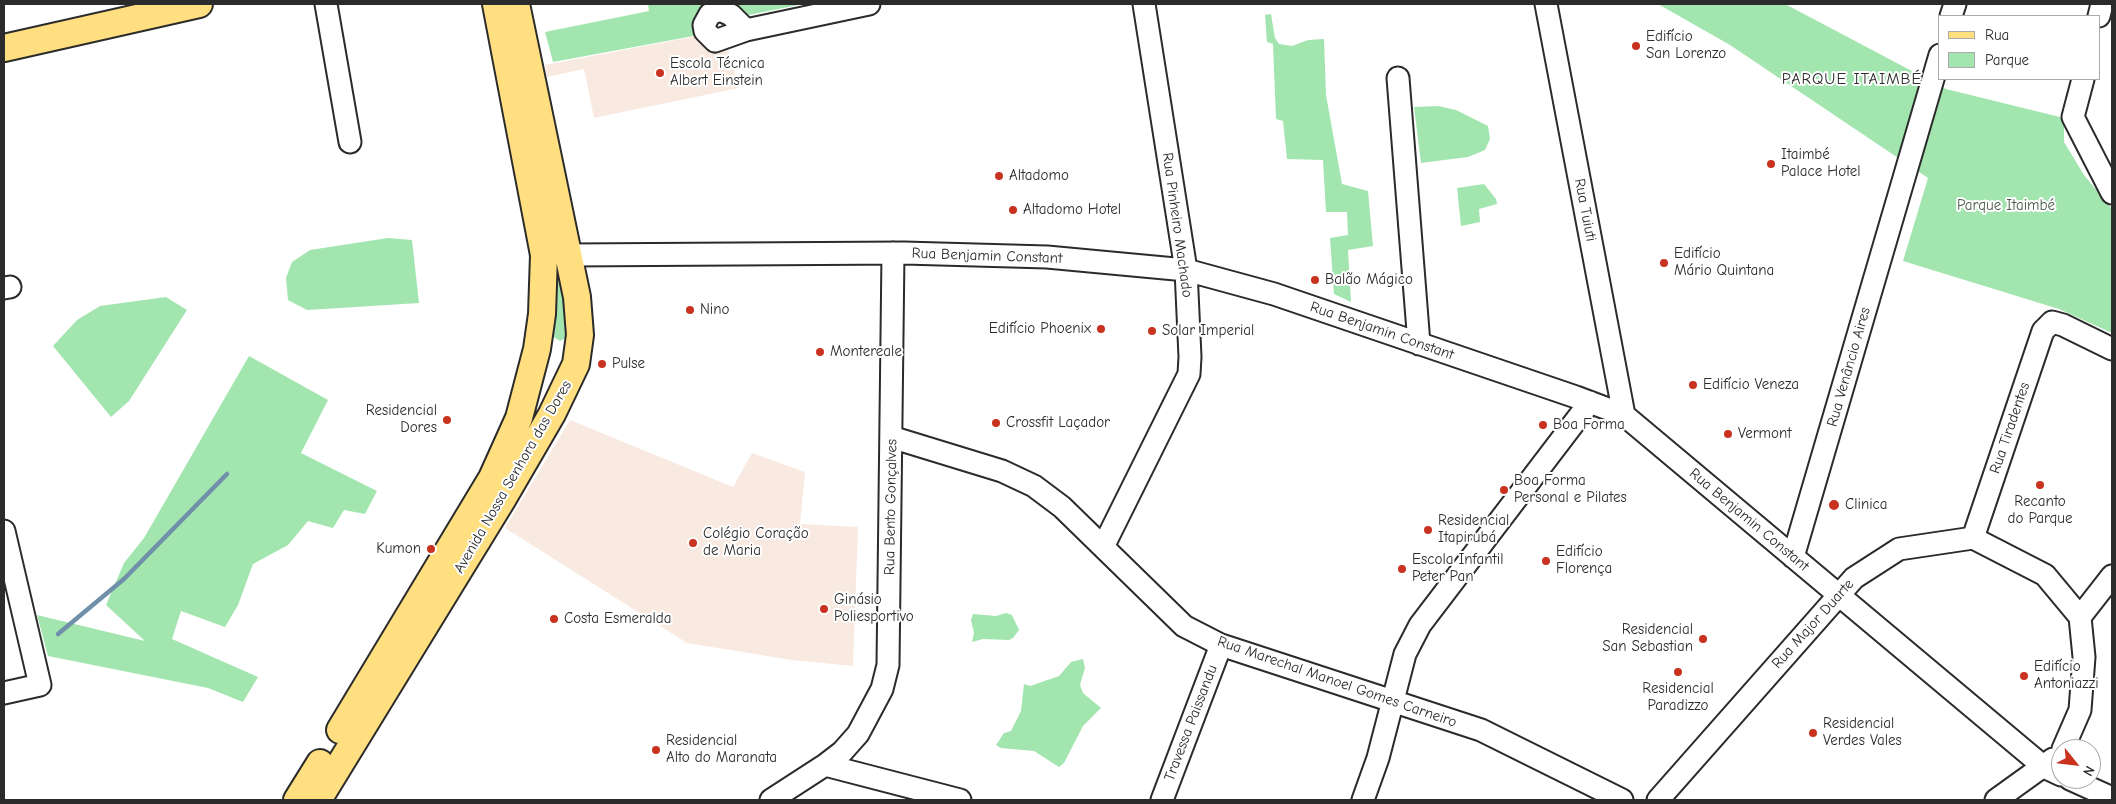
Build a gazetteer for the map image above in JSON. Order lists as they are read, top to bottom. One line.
{"streets":{"main road":["Avenida Nossa Senhora das Dores"],"street":["Rua Tuiuti","Rua Pinheiro Machado","Rua Benjamin Constant","Rua Venâncio Aires","Rua Tiradentes","Rua Bento Gonçalves","Rua Major Duarte","Rua Marechal Manoel Gomes Carneiro","Travessa Paissandu"]},"crossings":[["Rua Tuiuti","Rua Benjamin Constant"],["Rua Pinheiro Machado","Rua Benjamin Constant"],["Rua Pinheiro Machado","Rua Marechal Manoel Gomes Carneiro"],["Rua Benjamin Constant","Rua Venâncio Aires"],["Rua Benjamin Constant","Avenida Nossa Senhora das Dores"],["Rua Benjamin Constant","Rua Bento Gonçalves"],["Rua Benjamin Constant","Rua Major Duarte"],["Rua Tiradentes","Rua Major Duarte"],["Rua Bento Gonçalves","Rua Marechal Manoel Gomes Carneiro"],["Rua Marechal Manoel Gomes Carneiro","Travessa Paissandu"]],"districts":["PARQUE ITAIMBÉ"],"parks":["Parque Itaimbé"],"places":["Edifício San Lorenzo","Escola Técnica Albert Einstein","Itaimbé Palace Hotel","Altadomo","Altadomo Hotel","Edifício Mário Quintana","Balão Mágico","Nino","Edifício Phoenix","Solar Imperial","Montereale","Pulse","Edifício Veneza","Residencial Dores","Crossfit Laçador","Boa Forma","Vermont","Recanto do Parque","Boa Forma Personal e Pilates","Clinica","Residencial Itapirubá","Colégio Coração de Maria","Kumon","Edifício Florença","Escola Infantil Peter Pan","Ginásio Poliesportivo","Costa Esmeralda","Residencial San Sebastian","Residencial Paradizzo","Edifício Antoniazzi","Residencial Verdes Vales","Residencial Alto do Maranata"],"legend":["Rua","Parque"],"north":"bottom right"}
